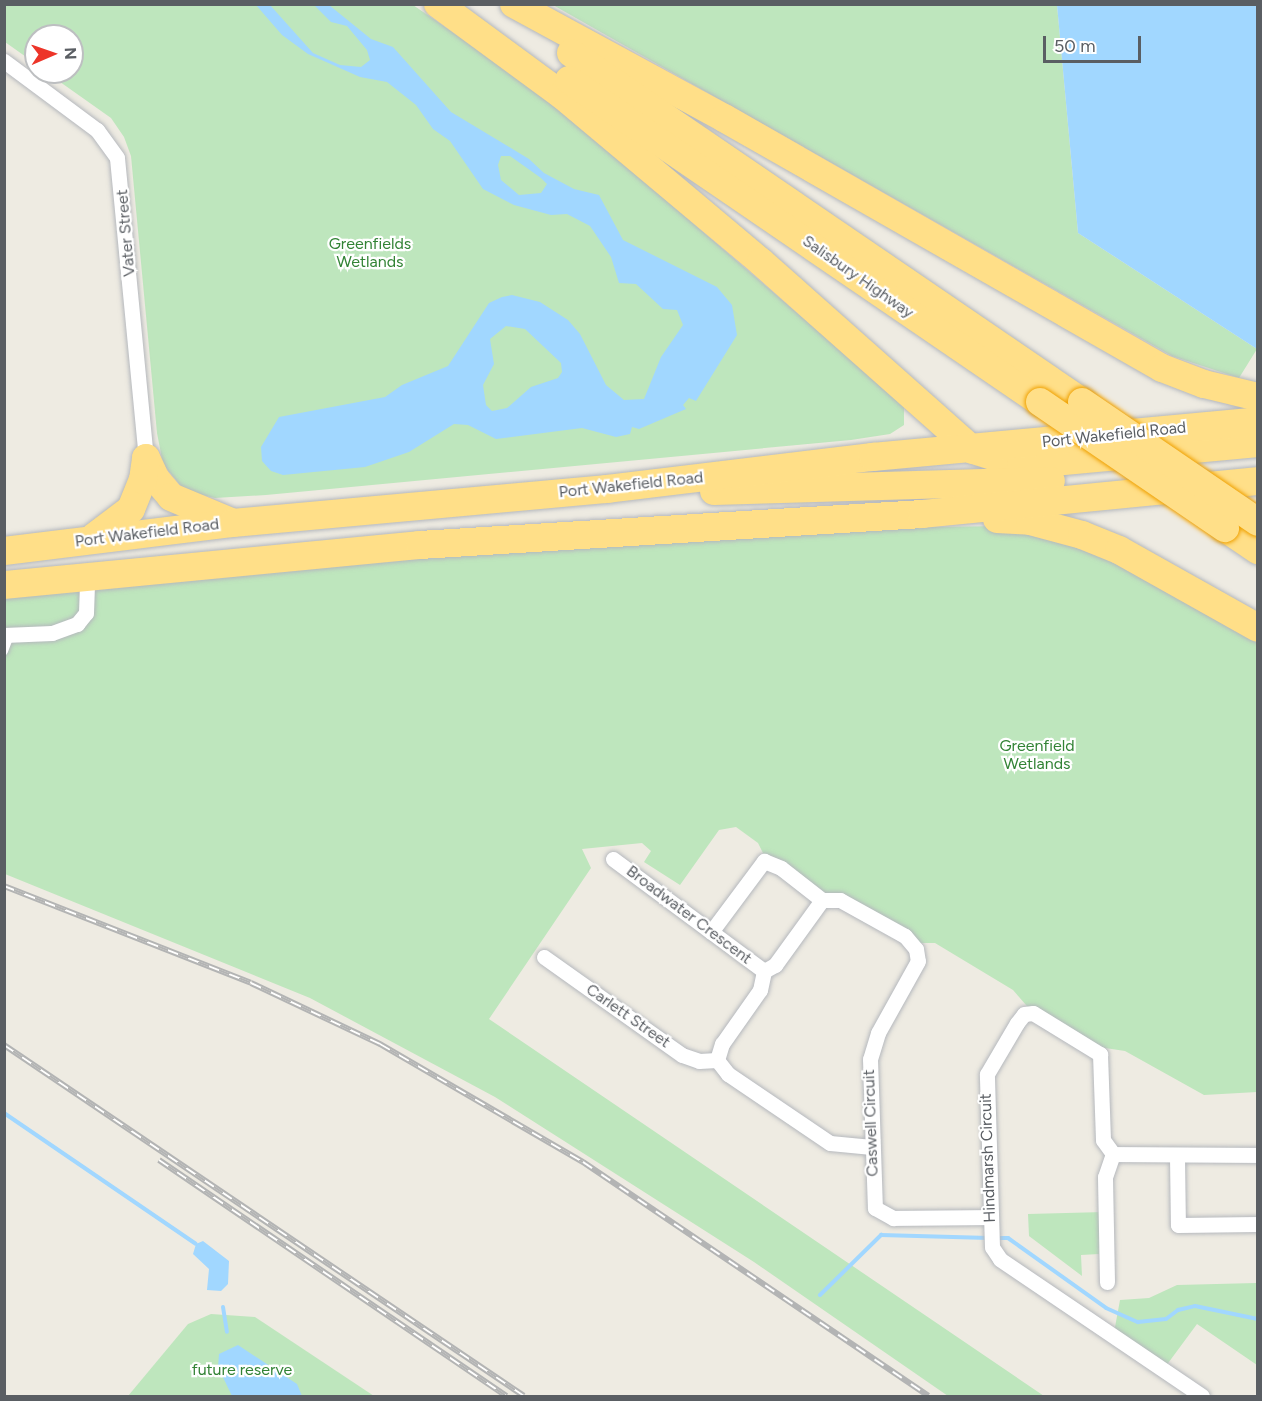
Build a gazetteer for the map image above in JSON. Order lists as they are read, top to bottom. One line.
{"streets":{"highway":["Salisbury Highway","Port Wakefield Road"],"street":["Vater Street","Broadwater Crescent","Carlett Street","Caswell Circuit","Hindmarsh Circuit"]},"crossings":[["Caswell Circuit","Hindmarsh Circuit"]],"parks":["Greenfields Wetlands","Greenfield Wetlands","future reserve"],"scale_bar":"50 m","north":"right"}
